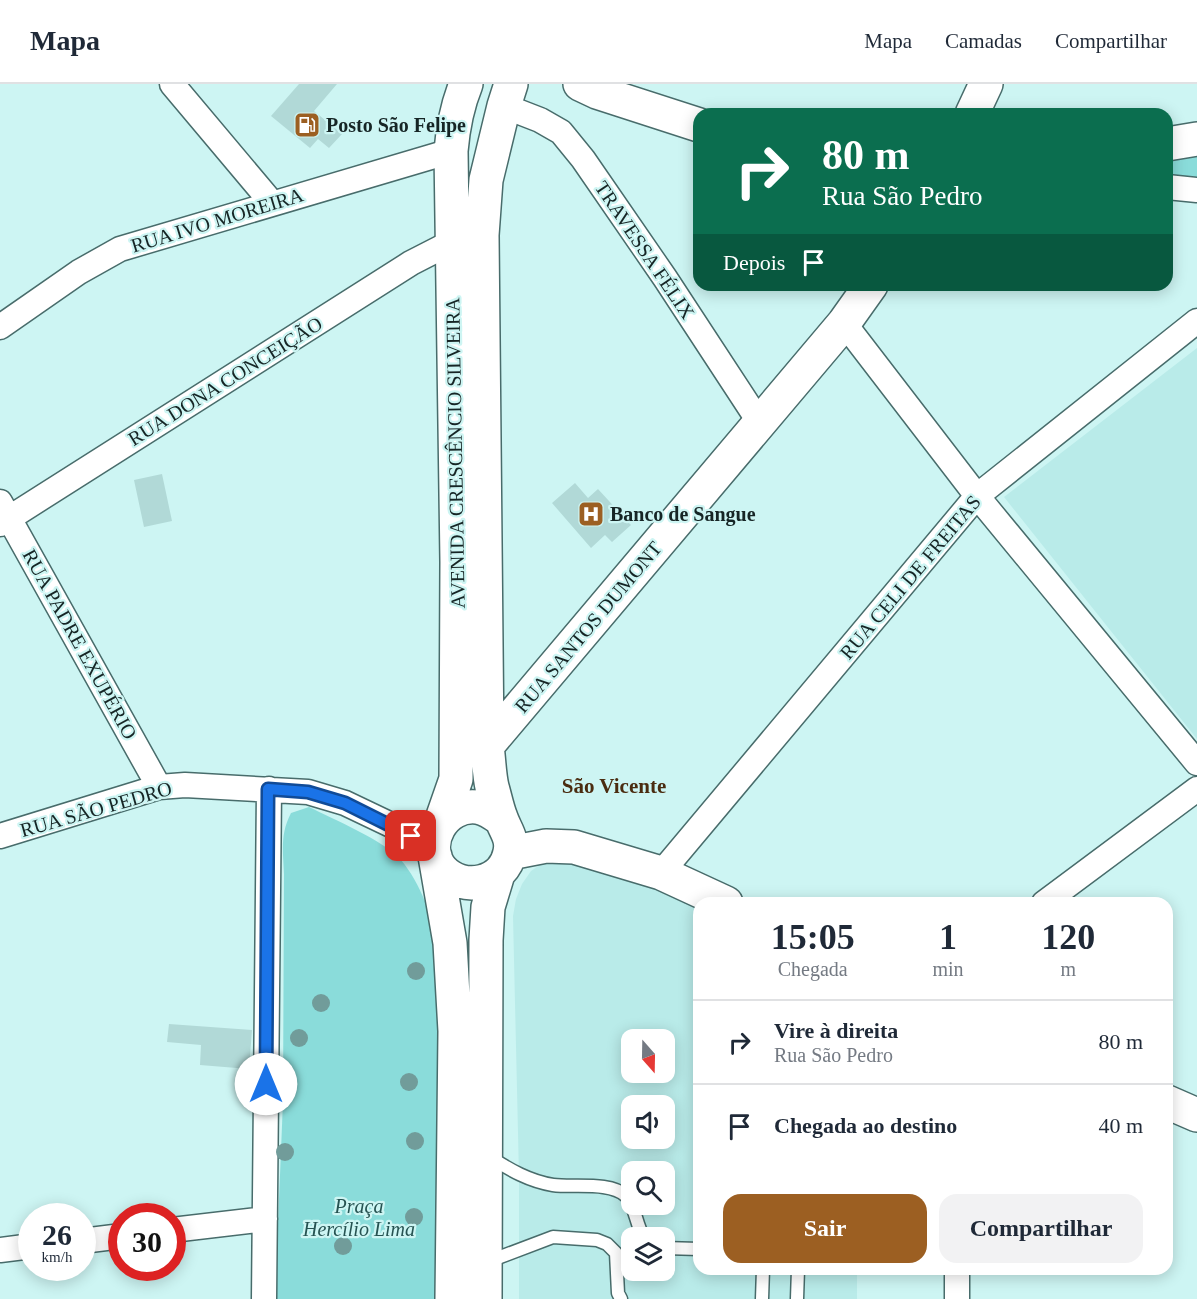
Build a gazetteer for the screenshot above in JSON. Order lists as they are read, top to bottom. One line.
{"streets":{"main road":["AVENIDA CRESCÊNCIO SILVEIRA","RUA SANTOS DUMONT"],"street":["RUA IVO MOREIRA","TRAVESSA FÉLIX","RUA DONA CONCEIÇÃO","RUA CELI DE FREITAS","RUA PADRE EXUPÉRIO","RUA SÃO PEDRO"]},"crossings":[["RUA IVO MOREIRA","AVENIDA CRESCÊNCIO SILVEIRA"],["TRAVESSA FÉLIX","AVENIDA CRESCÊNCIO SILVEIRA"],["TRAVESSA FÉLIX","RUA SANTOS DUMONT"],["RUA DONA CONCEIÇÃO","AVENIDA CRESCÊNCIO SILVEIRA"],["RUA DONA CONCEIÇÃO","RUA PADRE EXUPÉRIO"],["AVENIDA CRESCÊNCIO SILVEIRA","RUA SANTOS DUMONT"],["AVENIDA CRESCÊNCIO SILVEIRA","RUA SÃO PEDRO"],["RUA PADRE EXUPÉRIO","RUA SÃO PEDRO"]],"districts":["São Vicente"],"parks":["Praça Hercílio Lima"],"places":{"fuel station":["Posto São Felipe"],"hospital":["Banco de Sangue"]},"north":"bottom","page":{"header":"Mapa","nav":["Mapa","Camadas","Compartilhar"],"turn":["80 m","Rua São Pedro"],"then":"Depois","eta":["15:05","Chegada","1","min","120","m"],"list":[{"name":"Vire à direita","note":"Rua São Pedro","value":"80 m"},{"name":"Chegada ao destino","value":"40 m"}],"buttons":["Sair","Compartilhar"],"speed":"26 km/h","limit":"30"}}
